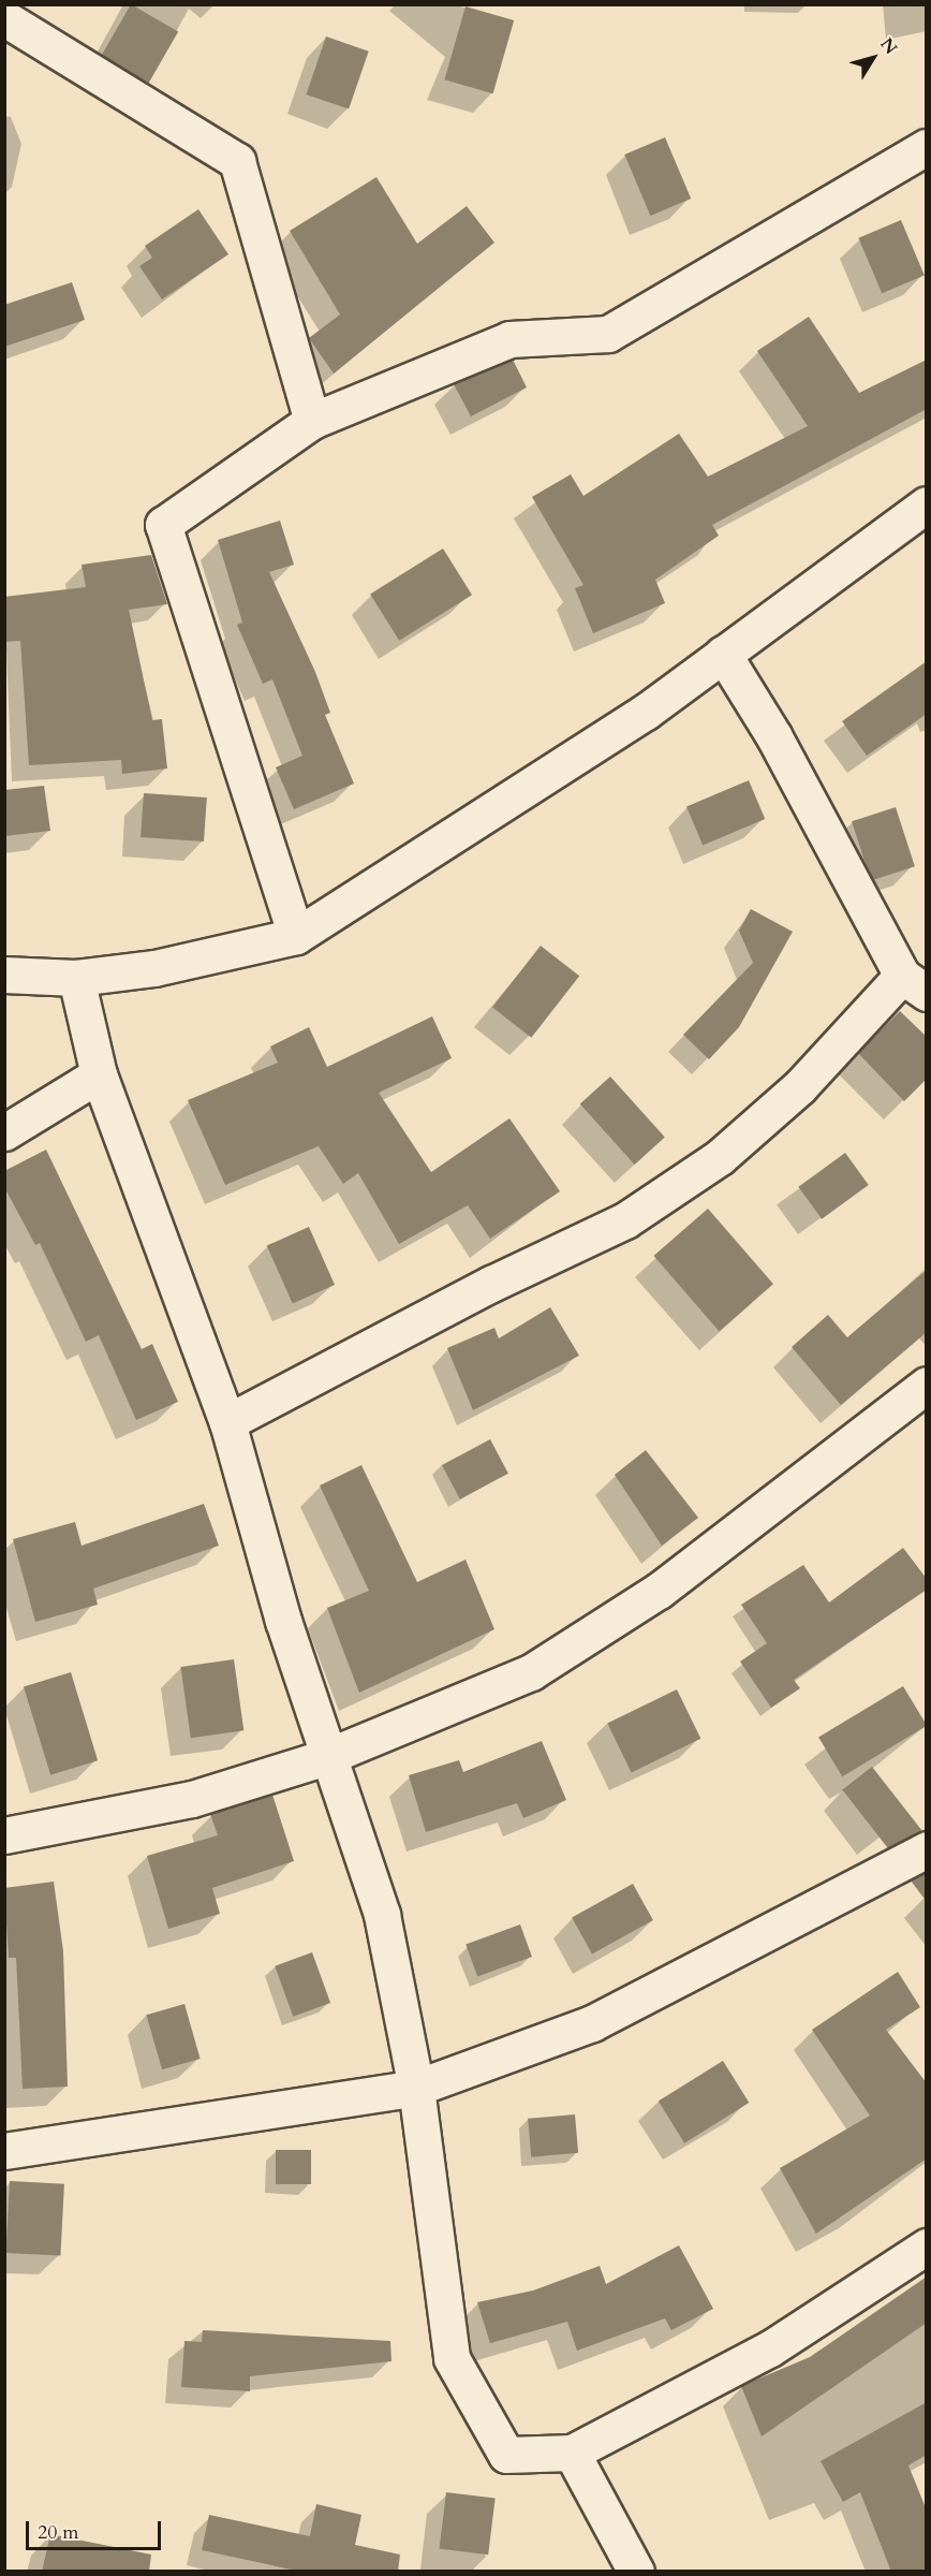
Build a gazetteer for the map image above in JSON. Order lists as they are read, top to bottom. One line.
{"scale_bar":"20 m","north":"top right"}
